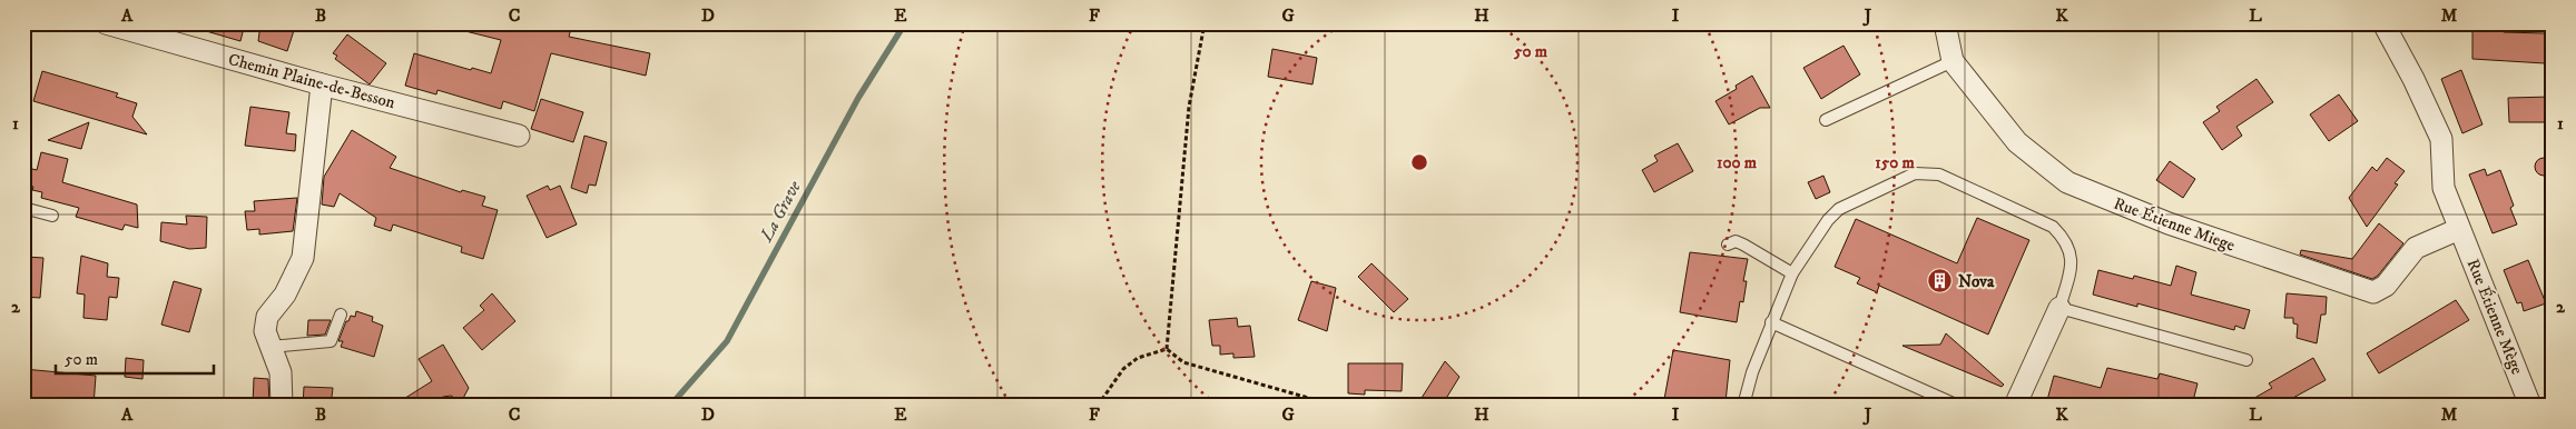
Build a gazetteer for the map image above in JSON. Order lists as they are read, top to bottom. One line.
{"streets":{"street":["Chemin Plaine-de-Besson","Rue Étienne Miege","Rue Étienne Mège"]},"crossings":[["Rue Étienne Miege","Rue Étienne Mège"]],"water":["La Grave"],"places":{"building":["Nova"]},"scale_bar":"50 m","grid":{"columns":["A","B","C","D","E","F","G","H","I","J","K","L","M"],"rows":["1","2"]},"rings":["50 m","100 m","150 m"]}
